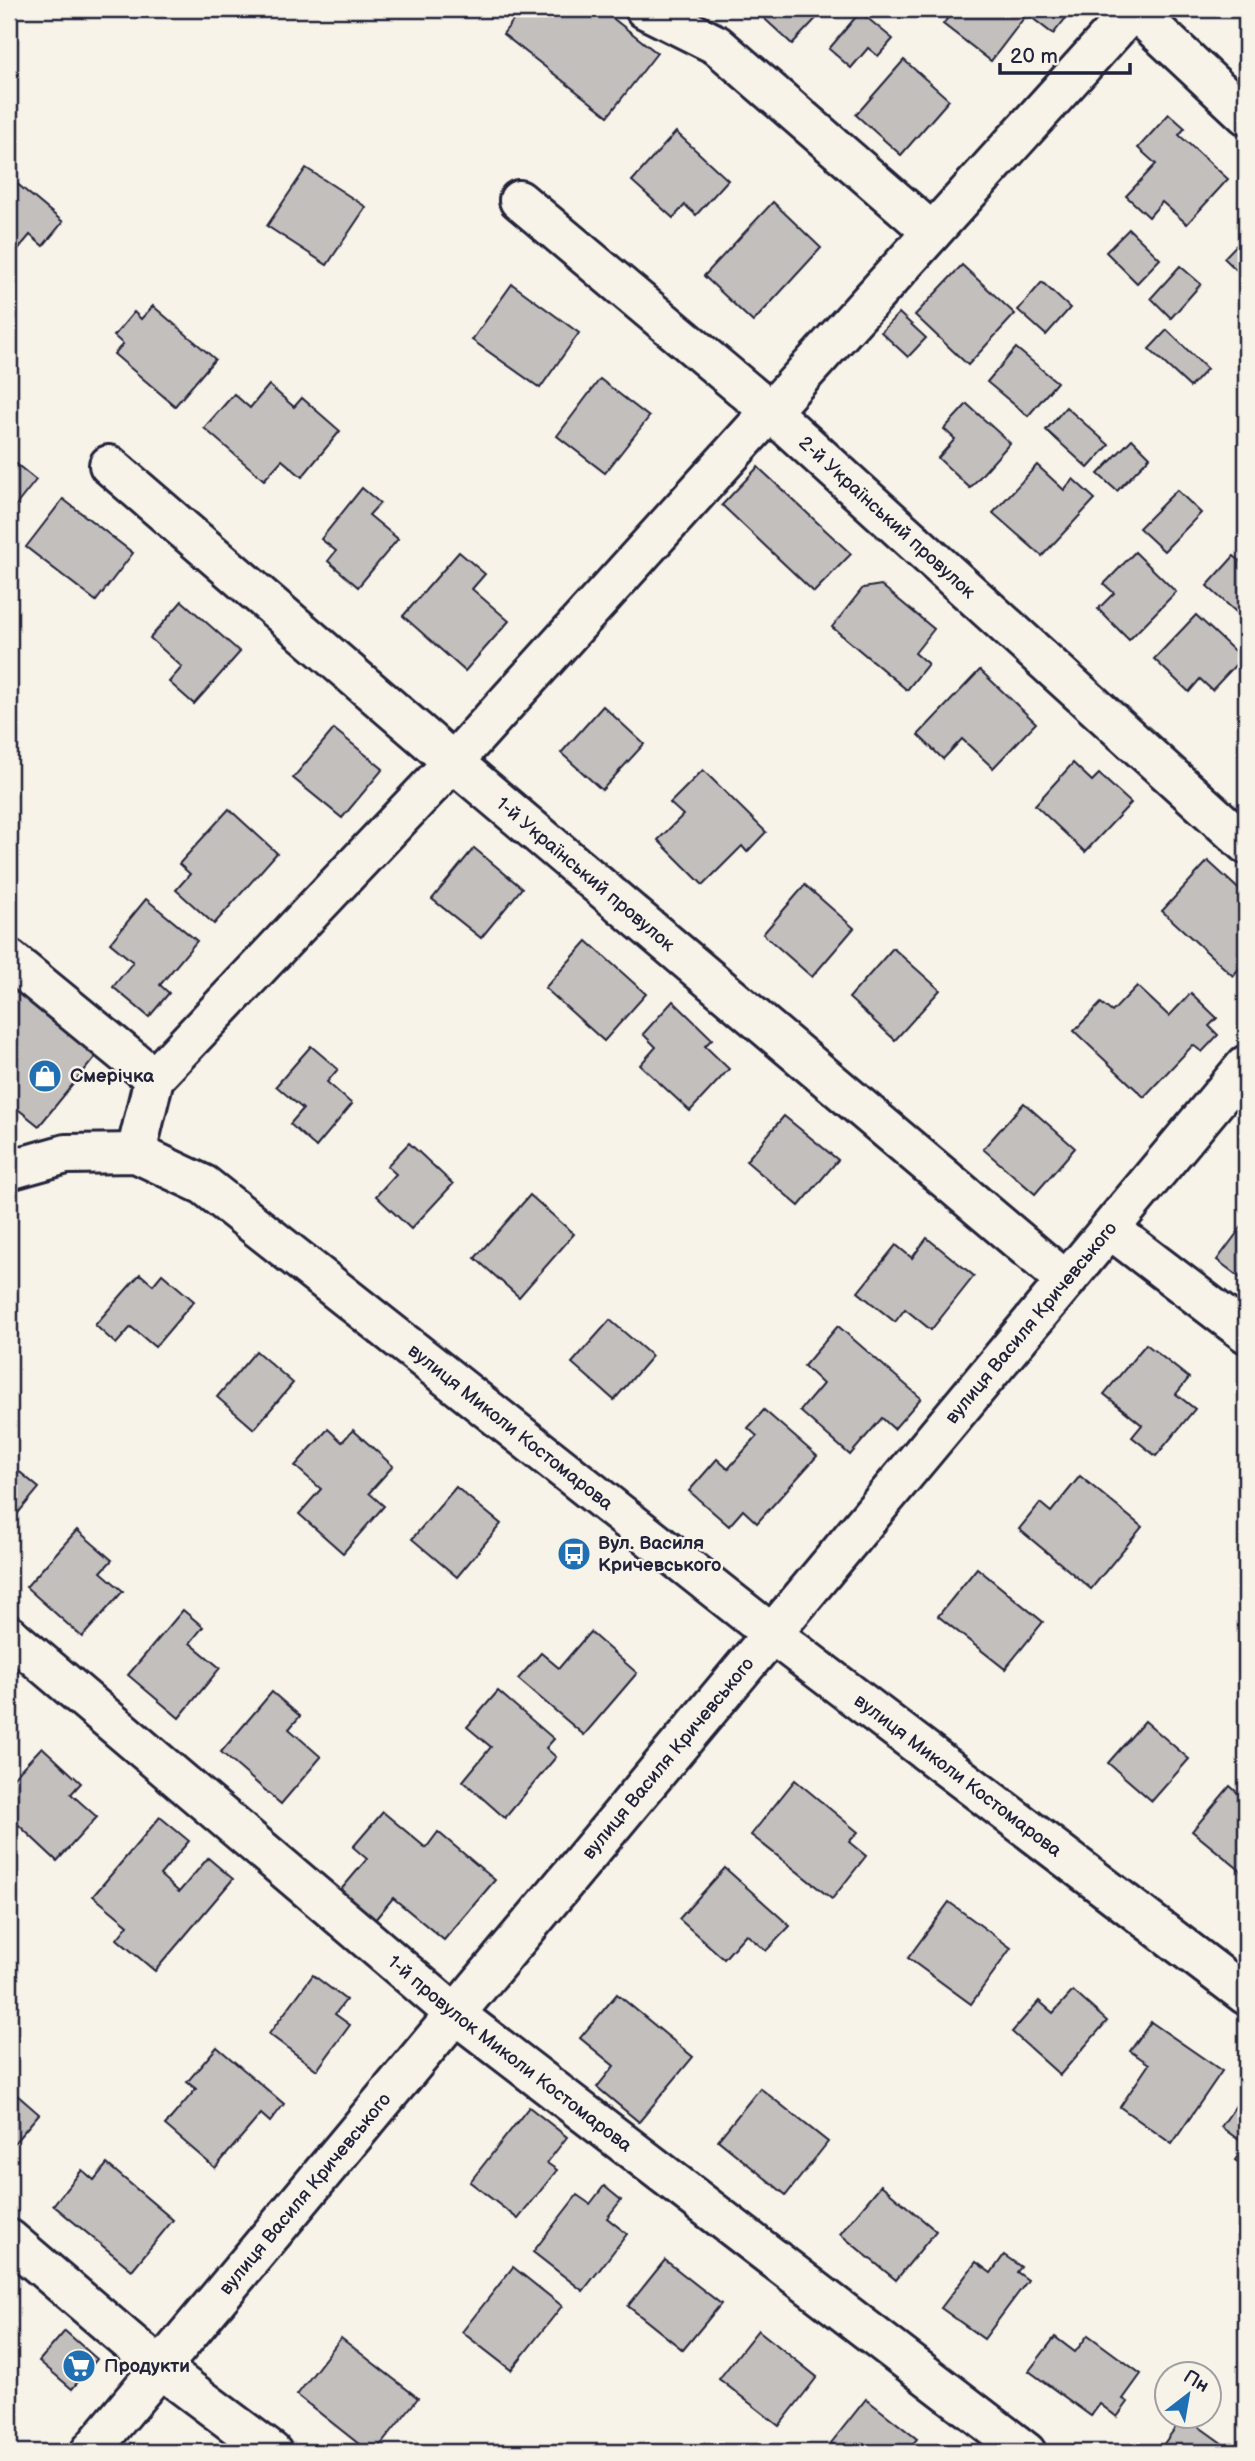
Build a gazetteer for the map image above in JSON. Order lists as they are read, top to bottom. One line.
{"streets":{"street":["2-й Український провулок","1-й Український провулок","вулиця Василя Кричевського","вулиця Миколи Костомарова","1-й провулок Миколи Костомарова"]},"crossings":[["1-й Український провулок","вулиця Василя Кричевського"],["вулиця Василя Кричевського","вулиця Миколи Костомарова"],["вулиця Василя Кричевського","1-й провулок Миколи Костомарова"]],"places":{"shop":["Смерічка"],"bus stop":["Вул. Василя Кричевського"],"supermarket":["Продукти"]},"scale_bar":"20 m","north":"top right"}
